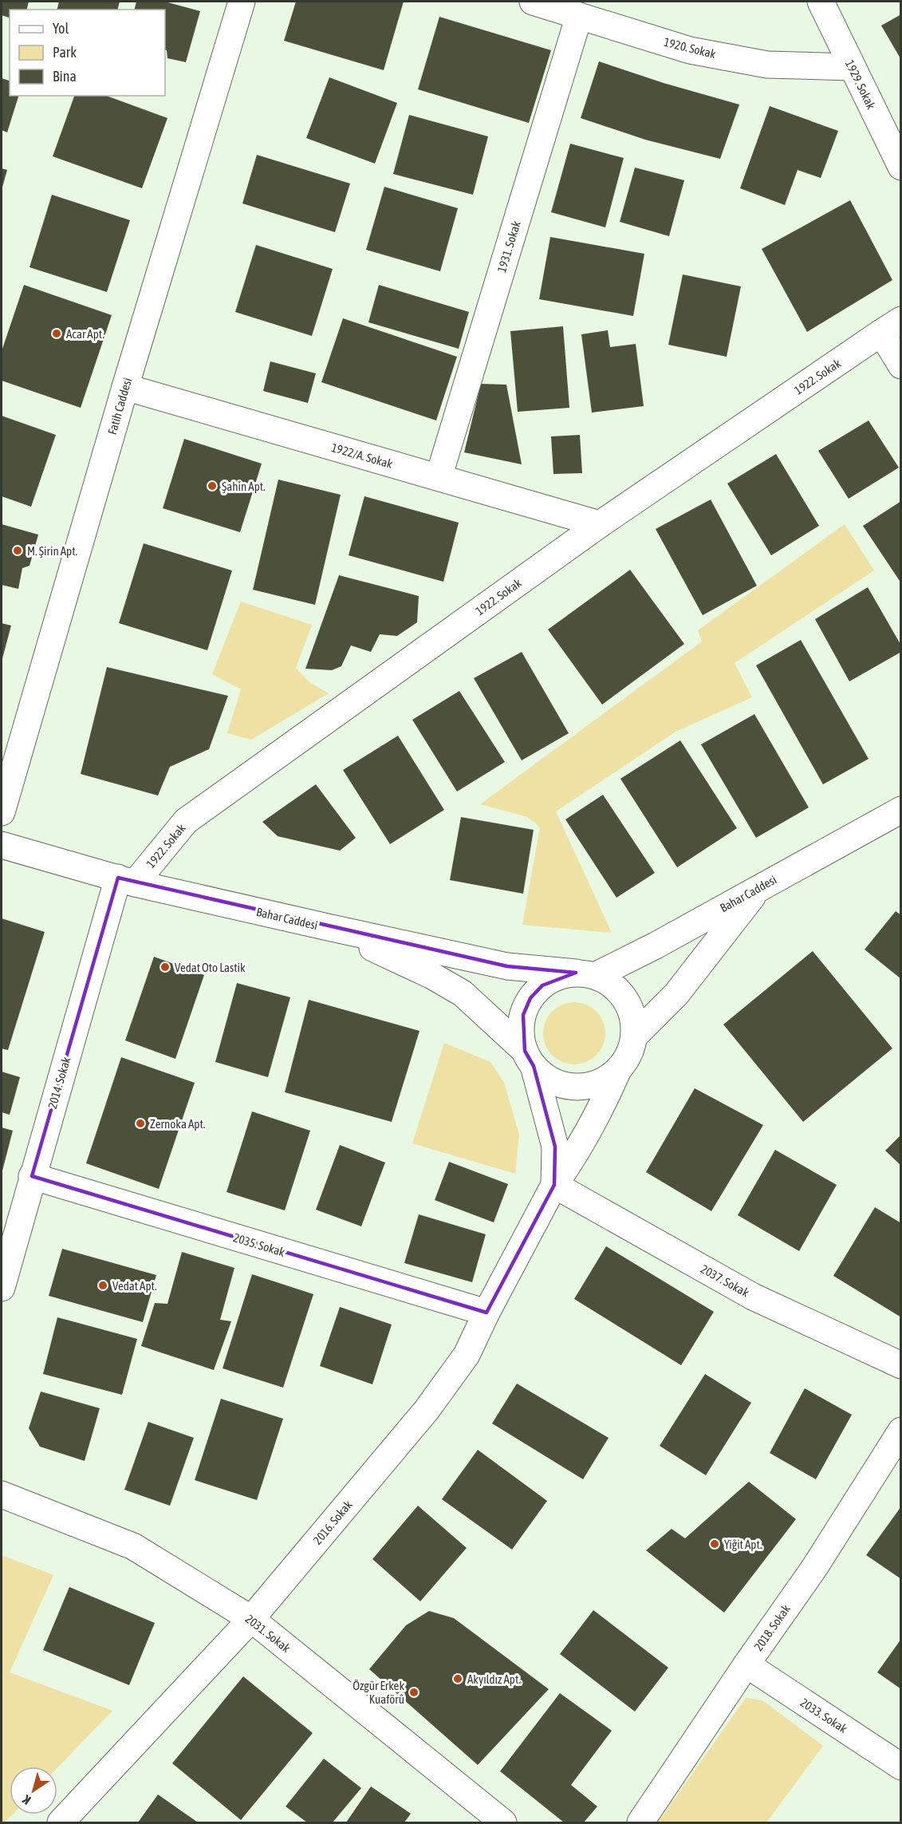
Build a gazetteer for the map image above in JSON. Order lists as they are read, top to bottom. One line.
{"streets":{"street":["1920. Sokak","1929. Sokak","1931. Sokak","1922. Sokak","Fatih Caddesi","1922/A. Sokak","Bahar Caddesi","2014. Sokak","2035. Sokak","2037. Sokak","2016. Sokak","2018. Sokak","2031. Sokak","2033. Sokak"]},"crossings":[["1920. Sokak","1929. Sokak"],["1920. Sokak","1931. Sokak"],["1931. Sokak","1922/A. Sokak"],["1922. Sokak","1922/A. Sokak"],["1922. Sokak","Bahar Caddesi"],["1922. Sokak","2014. Sokak"],["Fatih Caddesi","1922/A. Sokak"],["Bahar Caddesi","2014. Sokak"],["Bahar Caddesi","2016. Sokak"],["2014. Sokak","2035. Sokak"],["2035. Sokak","2016. Sokak"],["2037. Sokak","2016. Sokak"],["2016. Sokak","2031. Sokak"],["2018. Sokak","2033. Sokak"]],"places":["Acar Apt.","Şahin Apt.","M. Şirin Apt.","Vedat Oto Lastik","Zernoka Apt.","Vedat Apt.","Yiğit Apt.","Akyıldız Apt.","Özgür Erkek Kuaförü"],"legend":["Yol","Park","Bina"],"north":"bottom left"}
